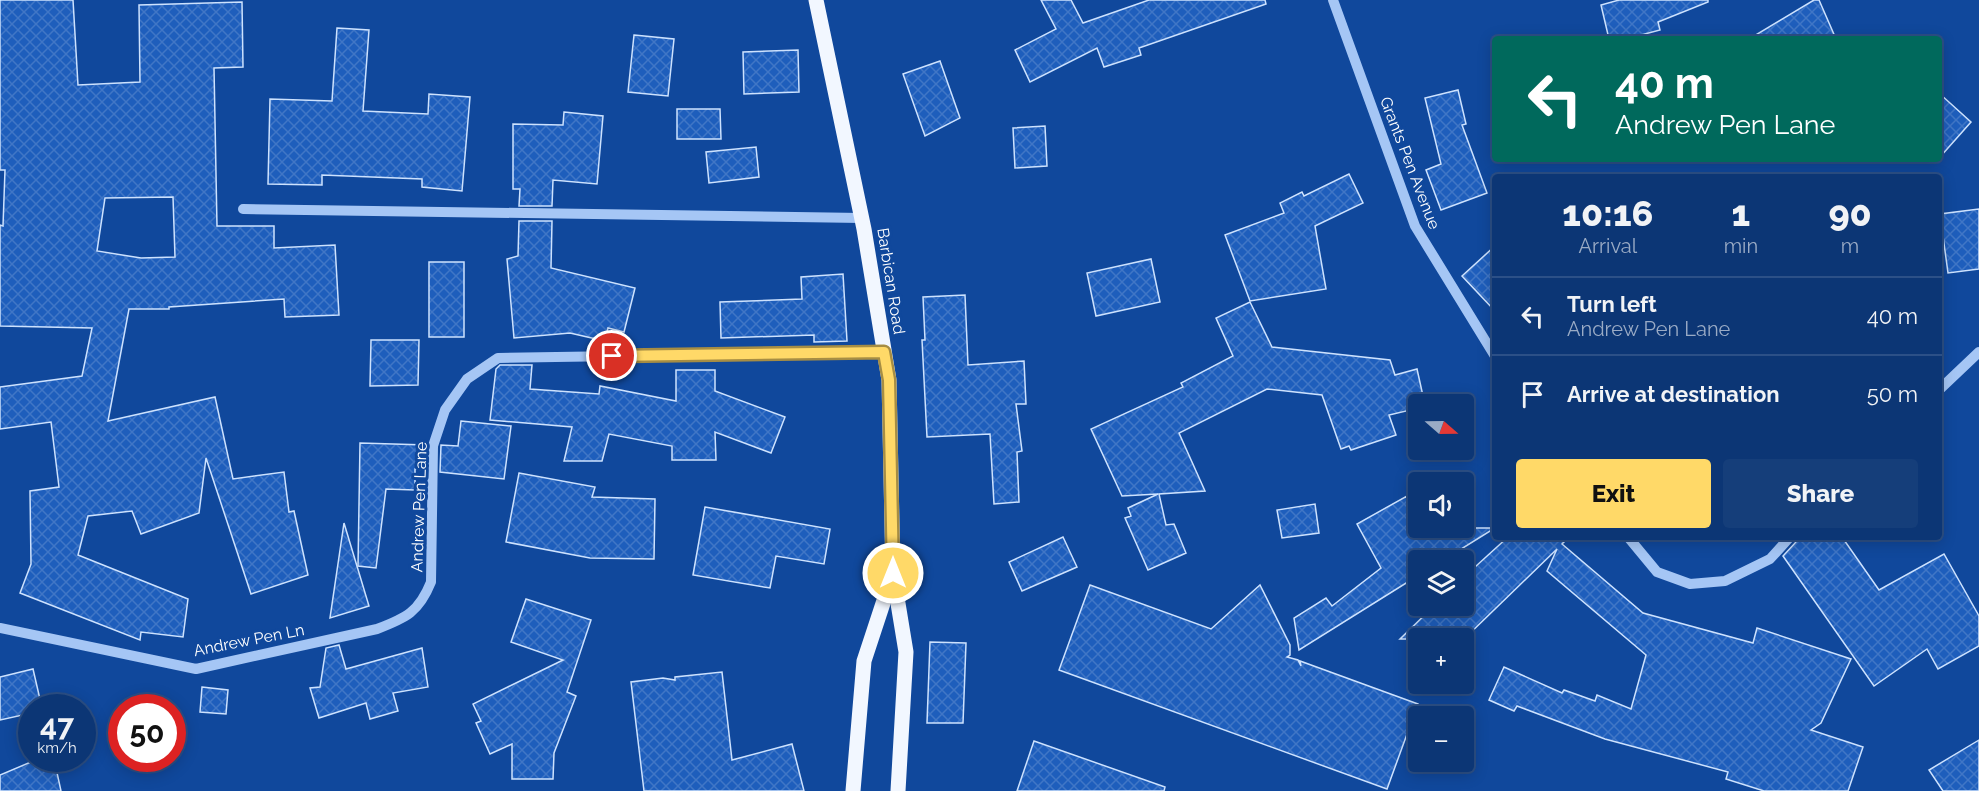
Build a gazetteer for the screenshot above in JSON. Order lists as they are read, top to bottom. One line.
{"streets":{"main road":["Barbican Road"],"street":["Grants Pen Avenue","Andrew Pen Lane","Andrew Pen Ln"]},"crossings":[["Barbican Road","Andrew Pen Lane"],["Andrew Pen Lane","Andrew Pen Ln"]],"north":"right","page":{"turn":["40 m","Andrew Pen Lane"],"eta":["10:16","Arrival","1","min","90","m"],"list":[{"name":"Turn left","note":"Andrew Pen Lane","value":"40 m"},{"name":"Arrive at destination","value":"50 m"}],"map_buttons":["+","−"],"buttons":["Exit","Share"],"speed":"47 km/h","limit":"50"}}
